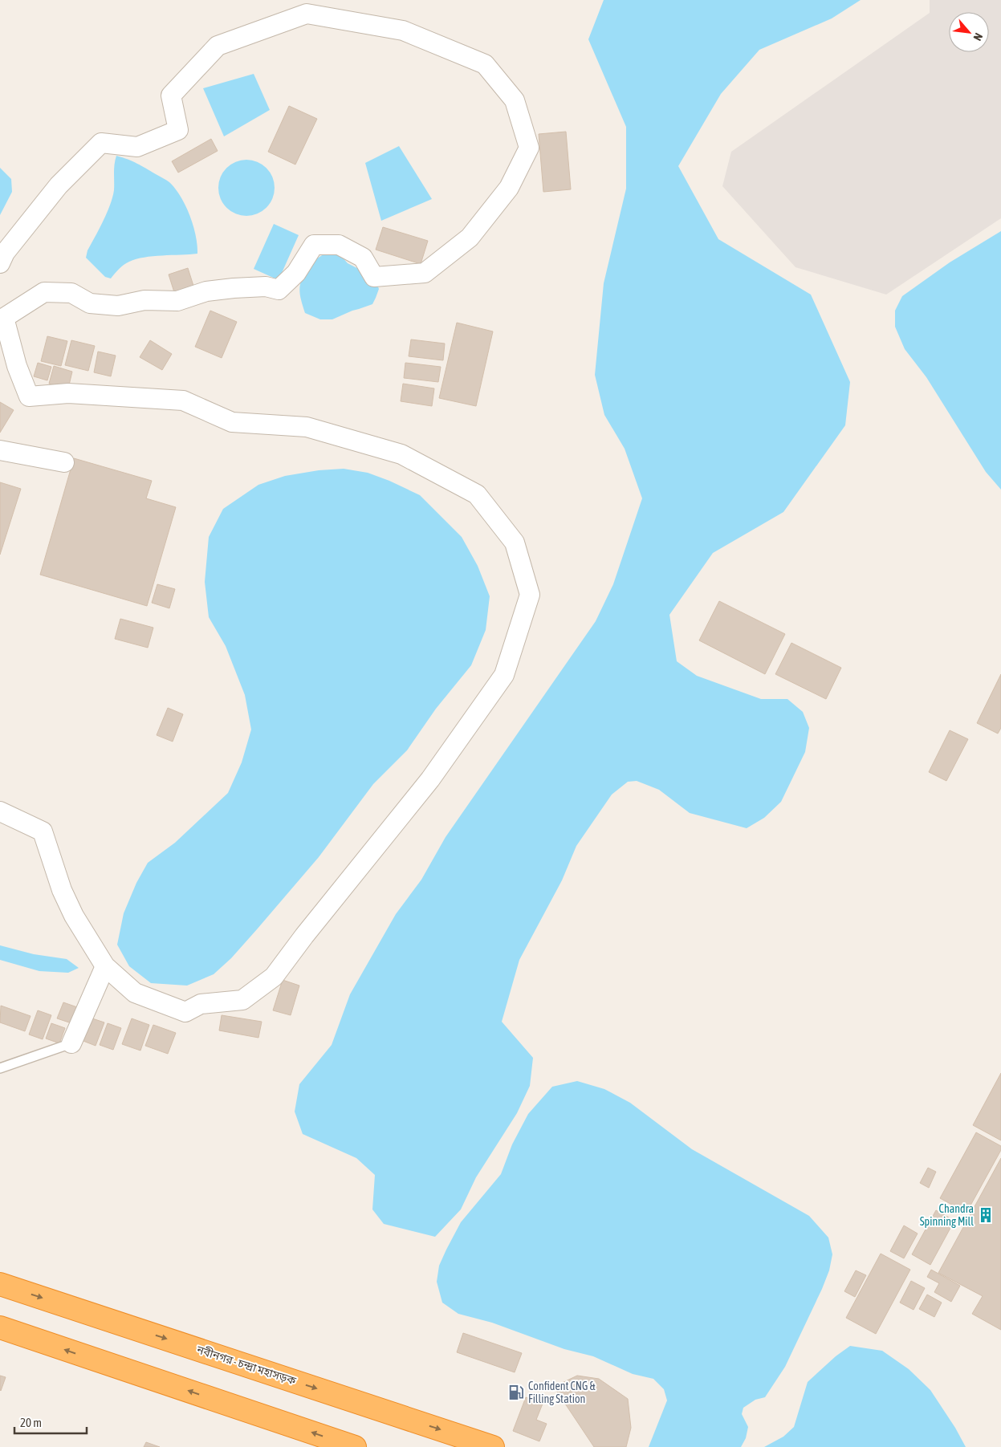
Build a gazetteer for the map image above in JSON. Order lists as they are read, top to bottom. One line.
{"streets":{"highway":["নবীনগর - চন্দ্রা মহাসড়ক"]},"places":{"building":["Chandra Spinning Mill"],"fuel station":["Confident CNG & Filling Station"]},"scale_bar":"20 m","north":"bottom right"}
